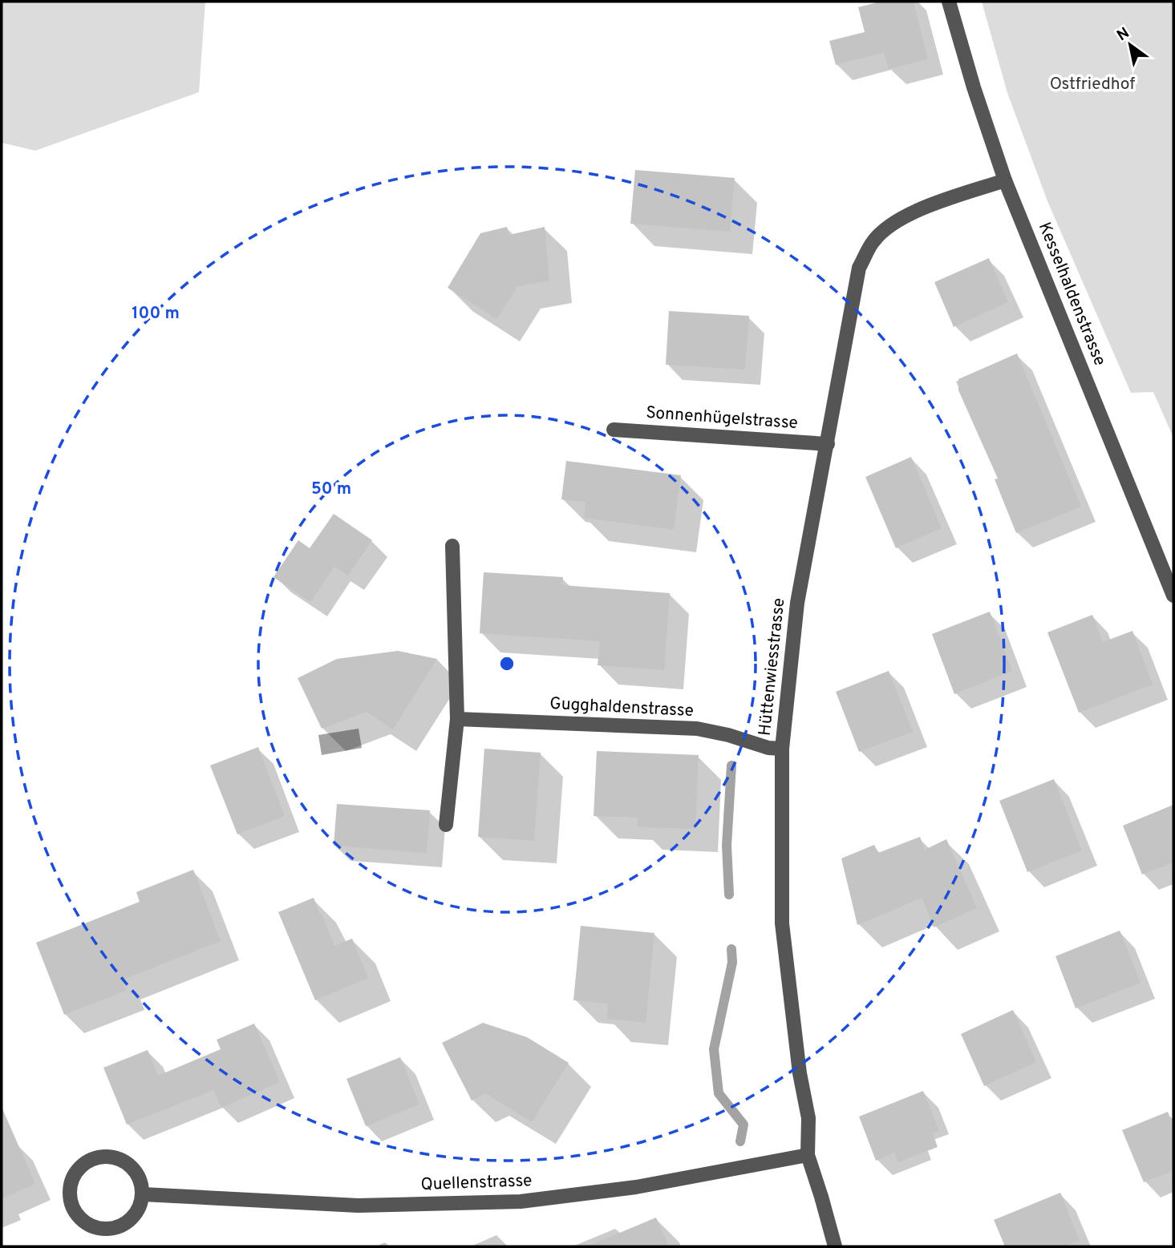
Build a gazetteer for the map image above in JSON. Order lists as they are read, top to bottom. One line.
{"streets":{"street":["Kesselhaldenstrasse","Sonnenhügelstrasse","Hüttenwiesstrasse","Gugghaldenstrasse","Quellenstrasse"]},"crossings":[["Kesselhaldenstrasse","Hüttenwiesstrasse"],["Sonnenhügelstrasse","Hüttenwiesstrasse"],["Hüttenwiesstrasse","Gugghaldenstrasse"],["Hüttenwiesstrasse","Quellenstrasse"]],"parks":["Ostfriedhof"],"north":"top left","rings":["100 m","50 m"]}
